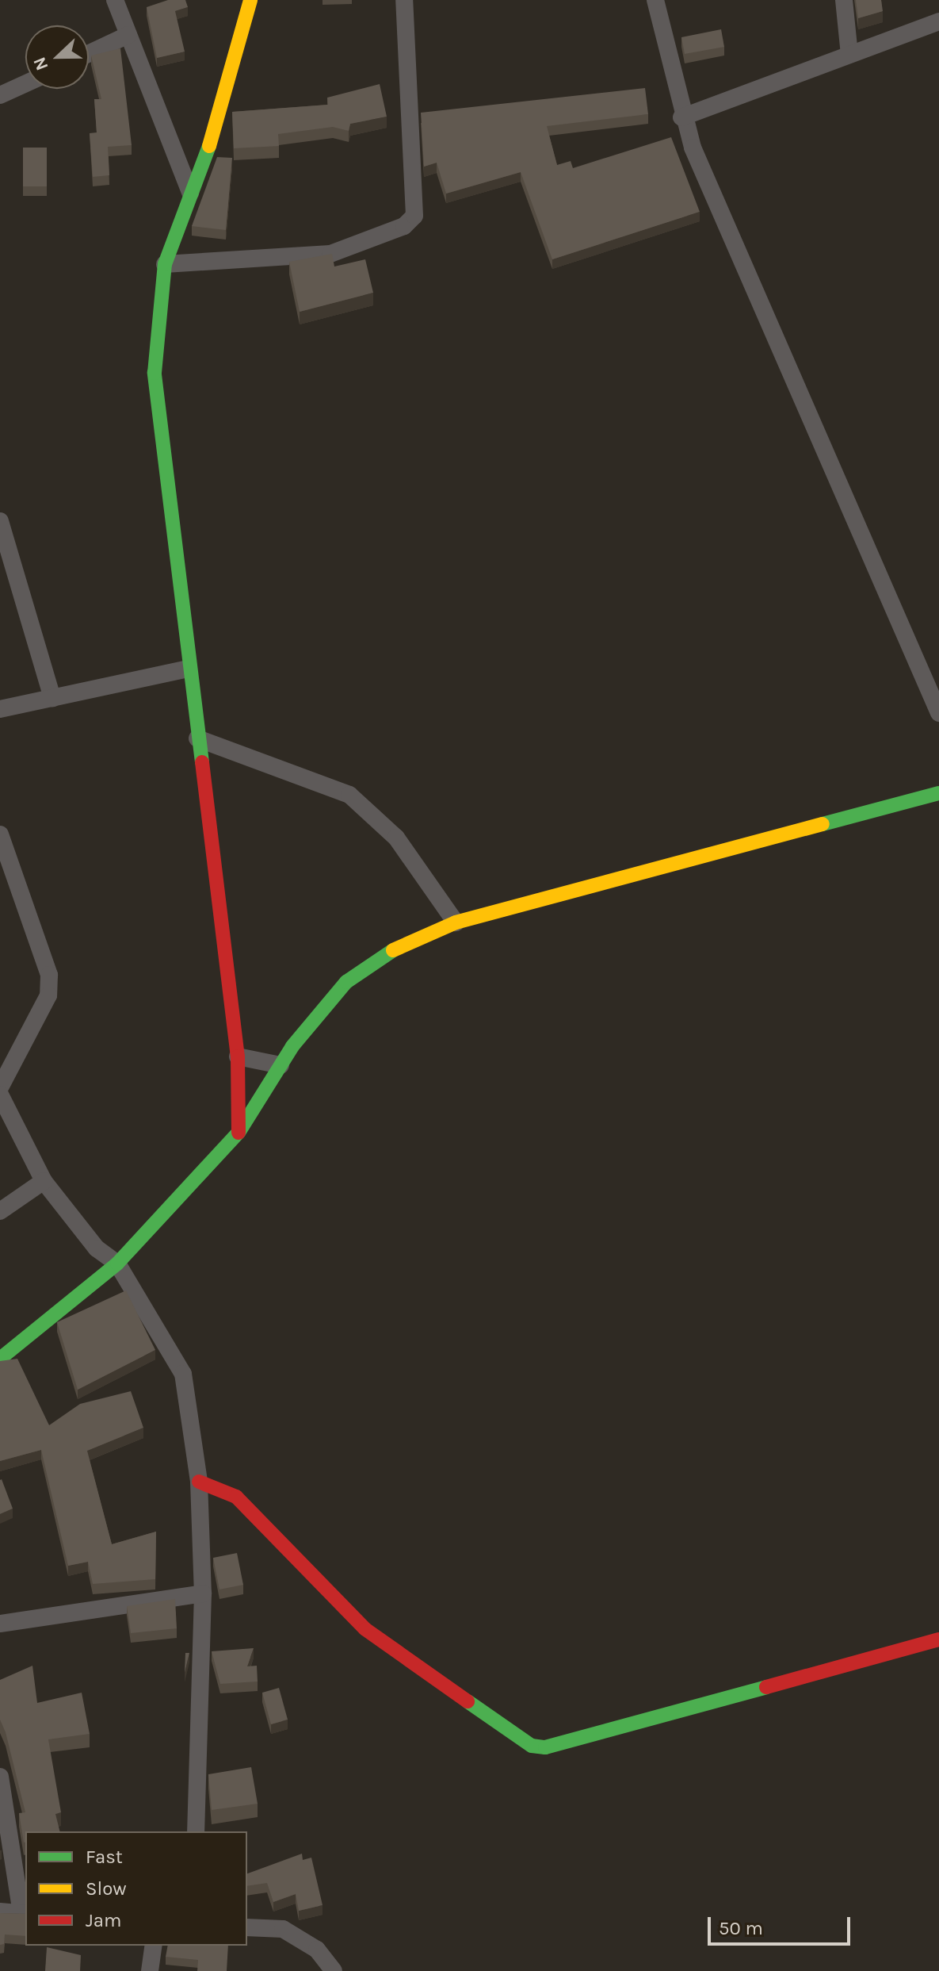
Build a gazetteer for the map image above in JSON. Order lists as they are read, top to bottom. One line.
{"legend":["Fast","Slow","Jam"],"scale_bar":"50 m","north":"left"}
